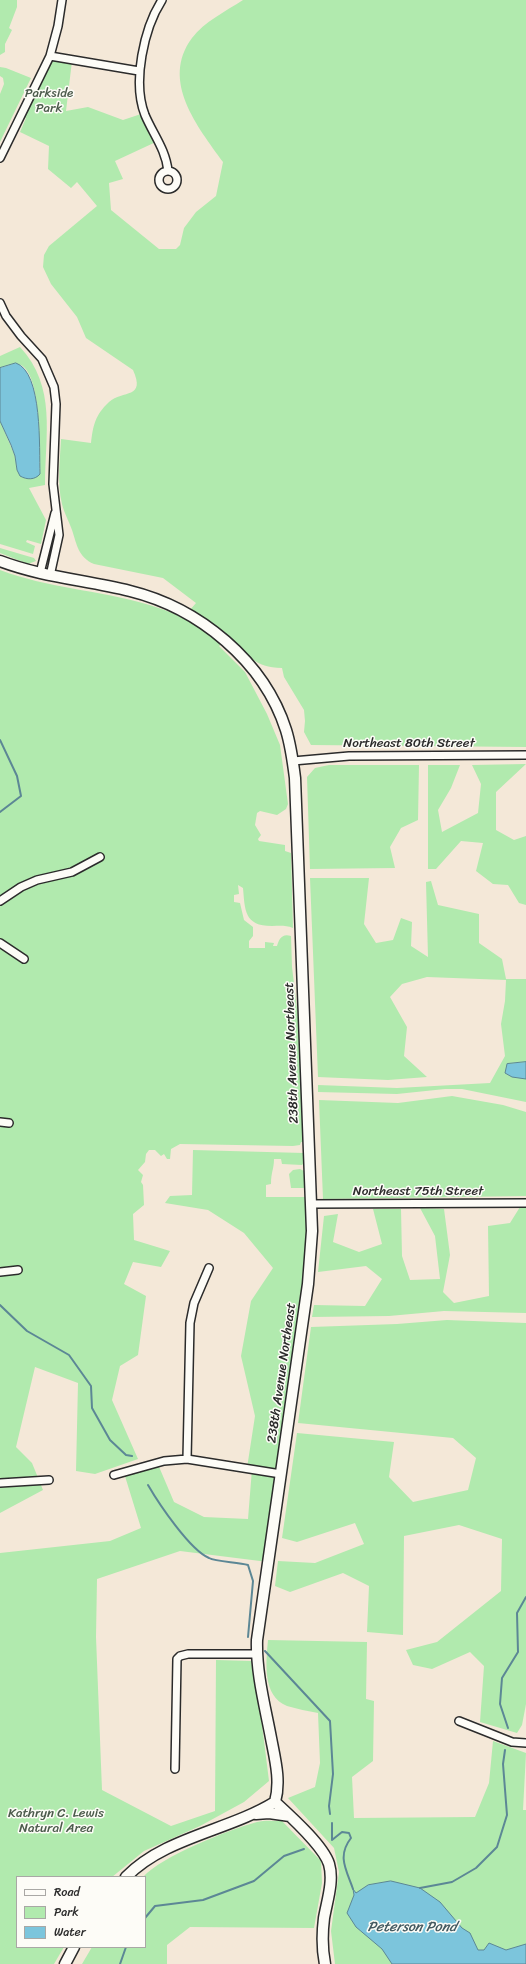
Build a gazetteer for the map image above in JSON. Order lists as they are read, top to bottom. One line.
{"streets":{"street":["Northeast 80th Street","238th Avenue Northeast","Northeast 75th Street"]},"crossings":[["Northeast 80th Street","238th Avenue Northeast"],["238th Avenue Northeast","Northeast 75th Street"]],"water":["Peterson Pond"],"parks":["Parkside Park","Kathryn C. Lewis Natural Area"],"legend":["Road","Park","Water"]}
